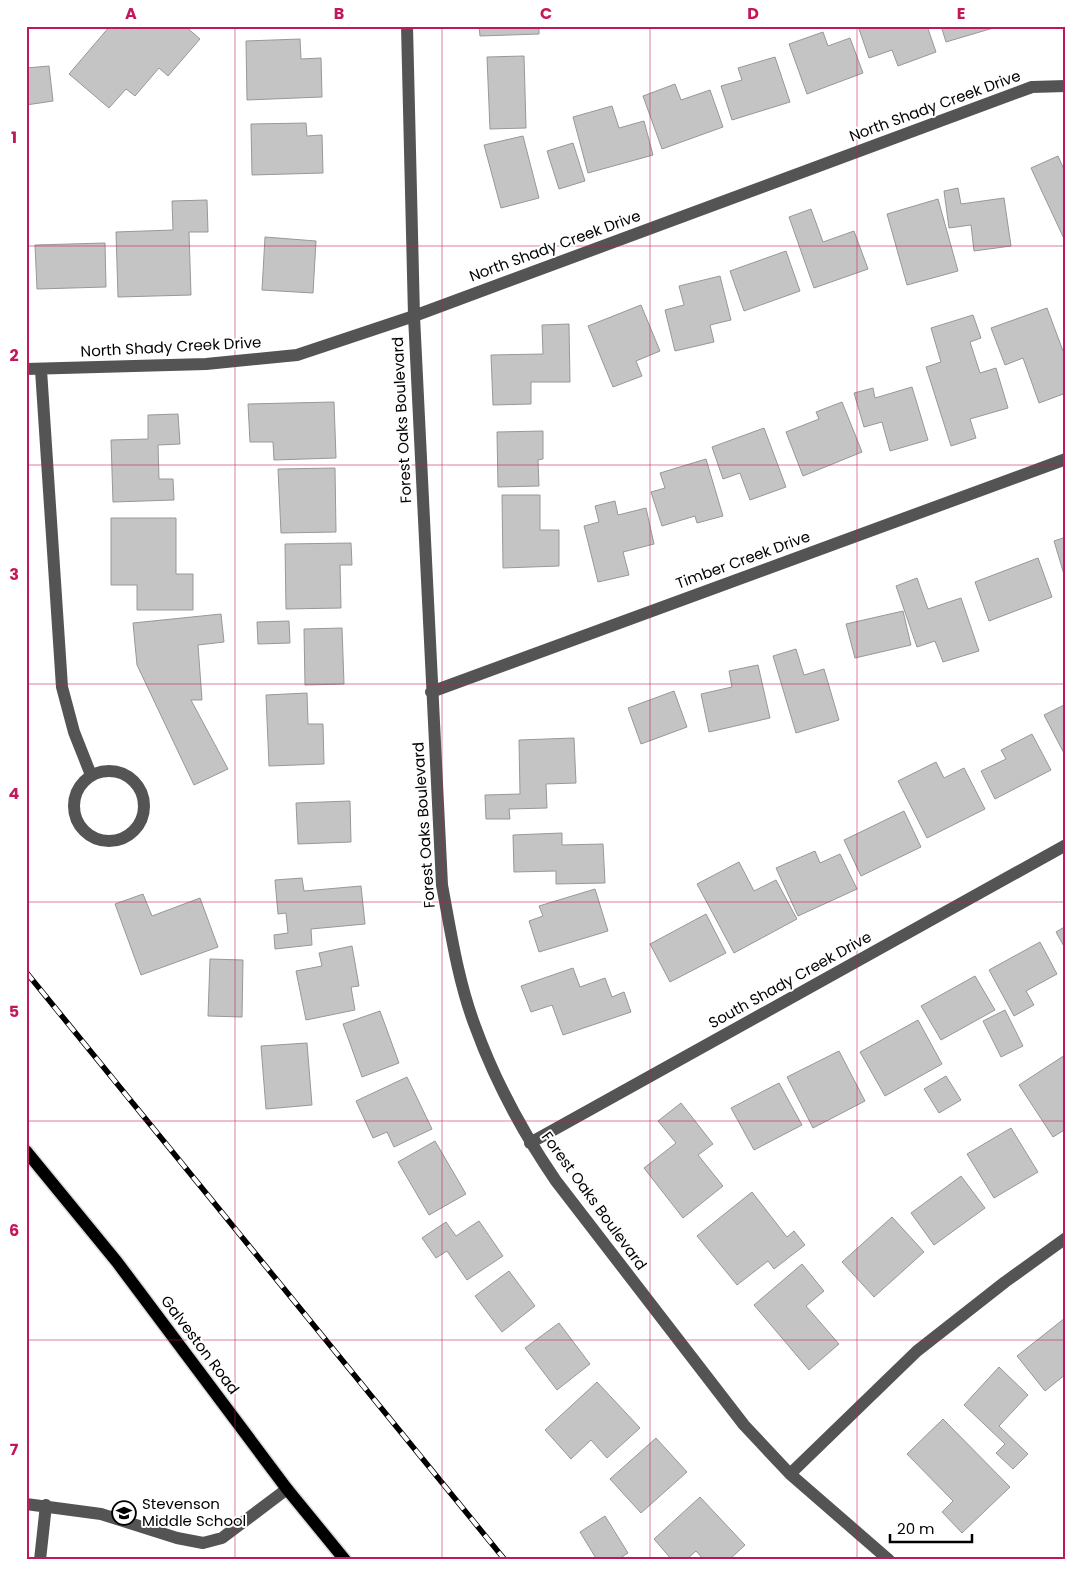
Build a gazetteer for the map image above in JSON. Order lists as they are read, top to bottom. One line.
{"streets":{"main road":["Galveston Road"],"street":["North Shady Creek Drive","Forest Oaks Boulevard","Timber Creek Drive","South Shady Creek Drive"]},"crossings":[["North Shady Creek Drive","Forest Oaks Boulevard"],["Forest Oaks Boulevard","Timber Creek Drive"],["Forest Oaks Boulevard","South Shady Creek Drive"]],"places":{"school or university":["Stevenson Middle School"]},"scale_bar":"20 m","grid":{"columns":["A","B","C","D","E"],"rows":["1","2","3","4","5","6","7"]}}
